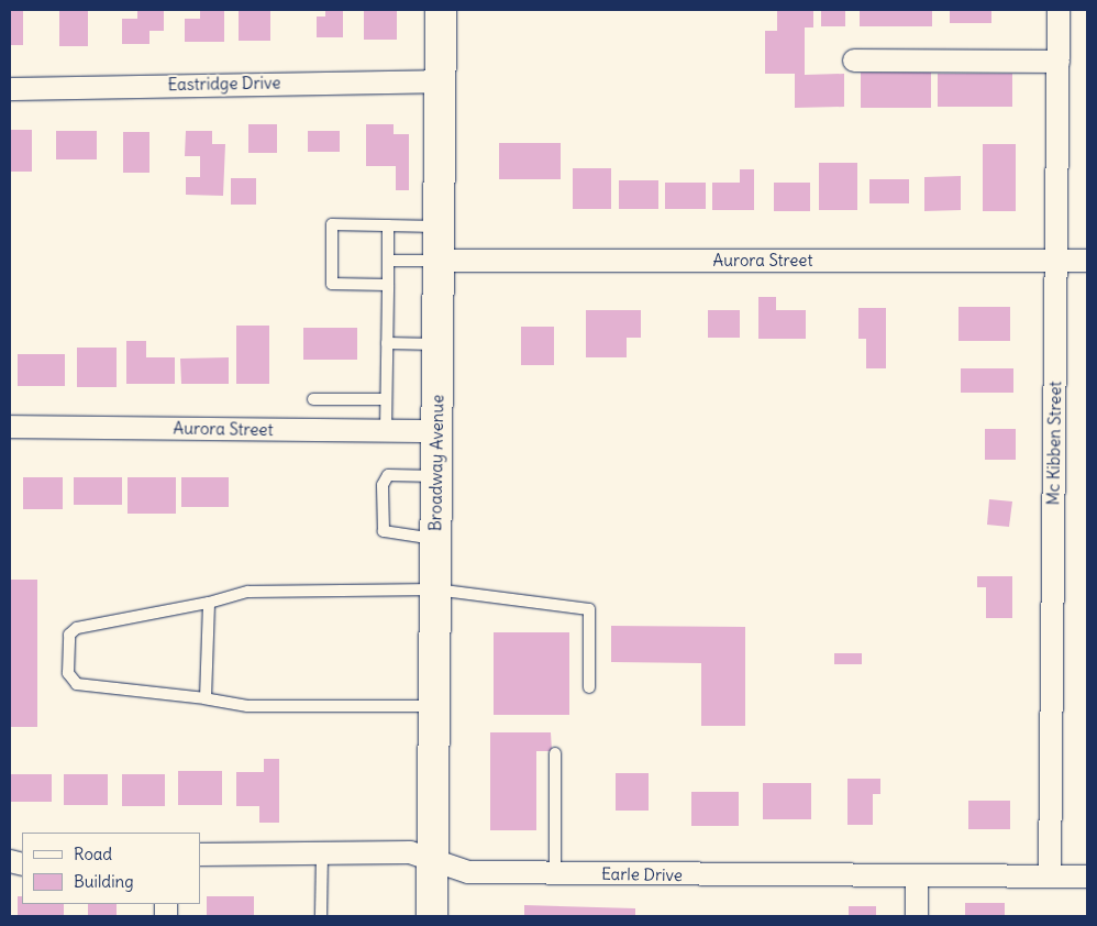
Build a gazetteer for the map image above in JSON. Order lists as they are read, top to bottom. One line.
{"streets":{"main road":["Broadway Avenue"],"street":["Eastridge Drive","Aurora Street","Mc Kibben Street","Earle Drive"]},"crossings":[["Eastridge Drive","Broadway Avenue"],["Aurora Street","Mc Kibben Street"],["Aurora Street","Broadway Avenue"],["Mc Kibben Street","Earle Drive"],["Broadway Avenue","Earle Drive"]],"legend":["Road","Building"]}
